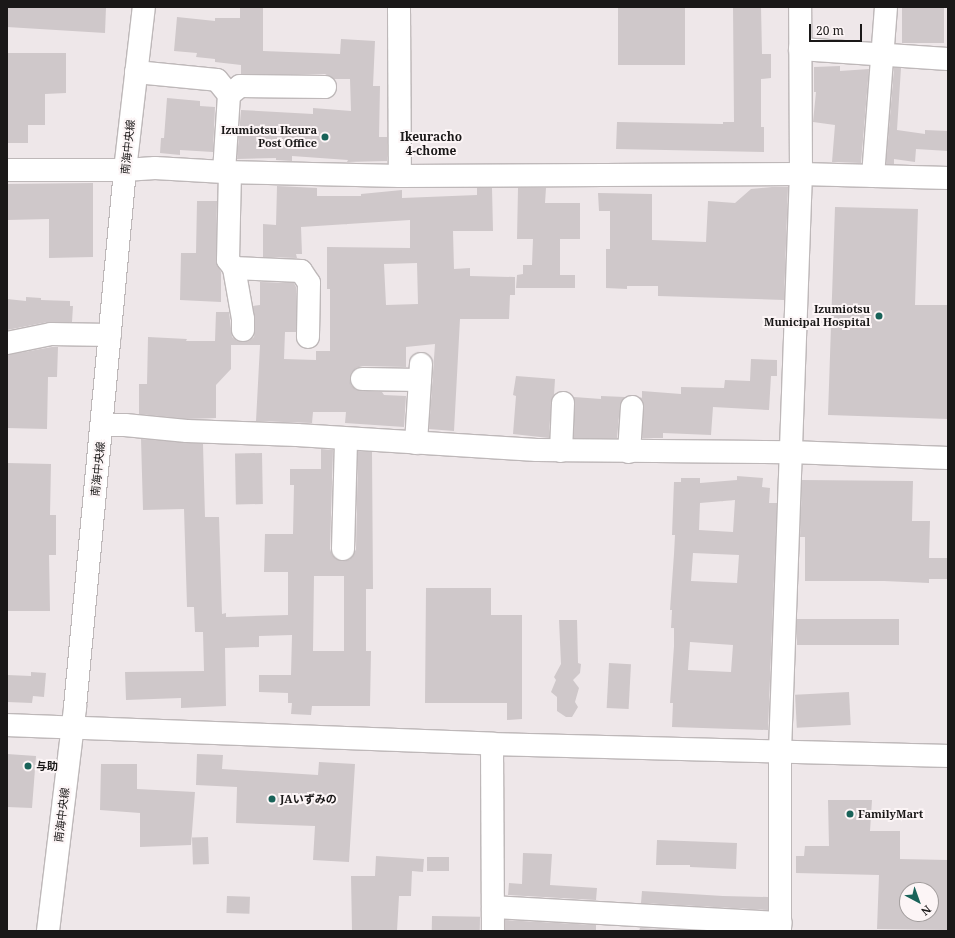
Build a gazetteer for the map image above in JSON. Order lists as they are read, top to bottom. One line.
{"streets":{"street":["南海中央線"]},"districts":["Ikeuracho 4-chome"],"places":["Izumiotsu Ikeura Post Office","Izumiotsu Municipal Hospital","与助","JAいずみの","FamilyMart"],"scale_bar":"20 m","north":"bottom right"}
